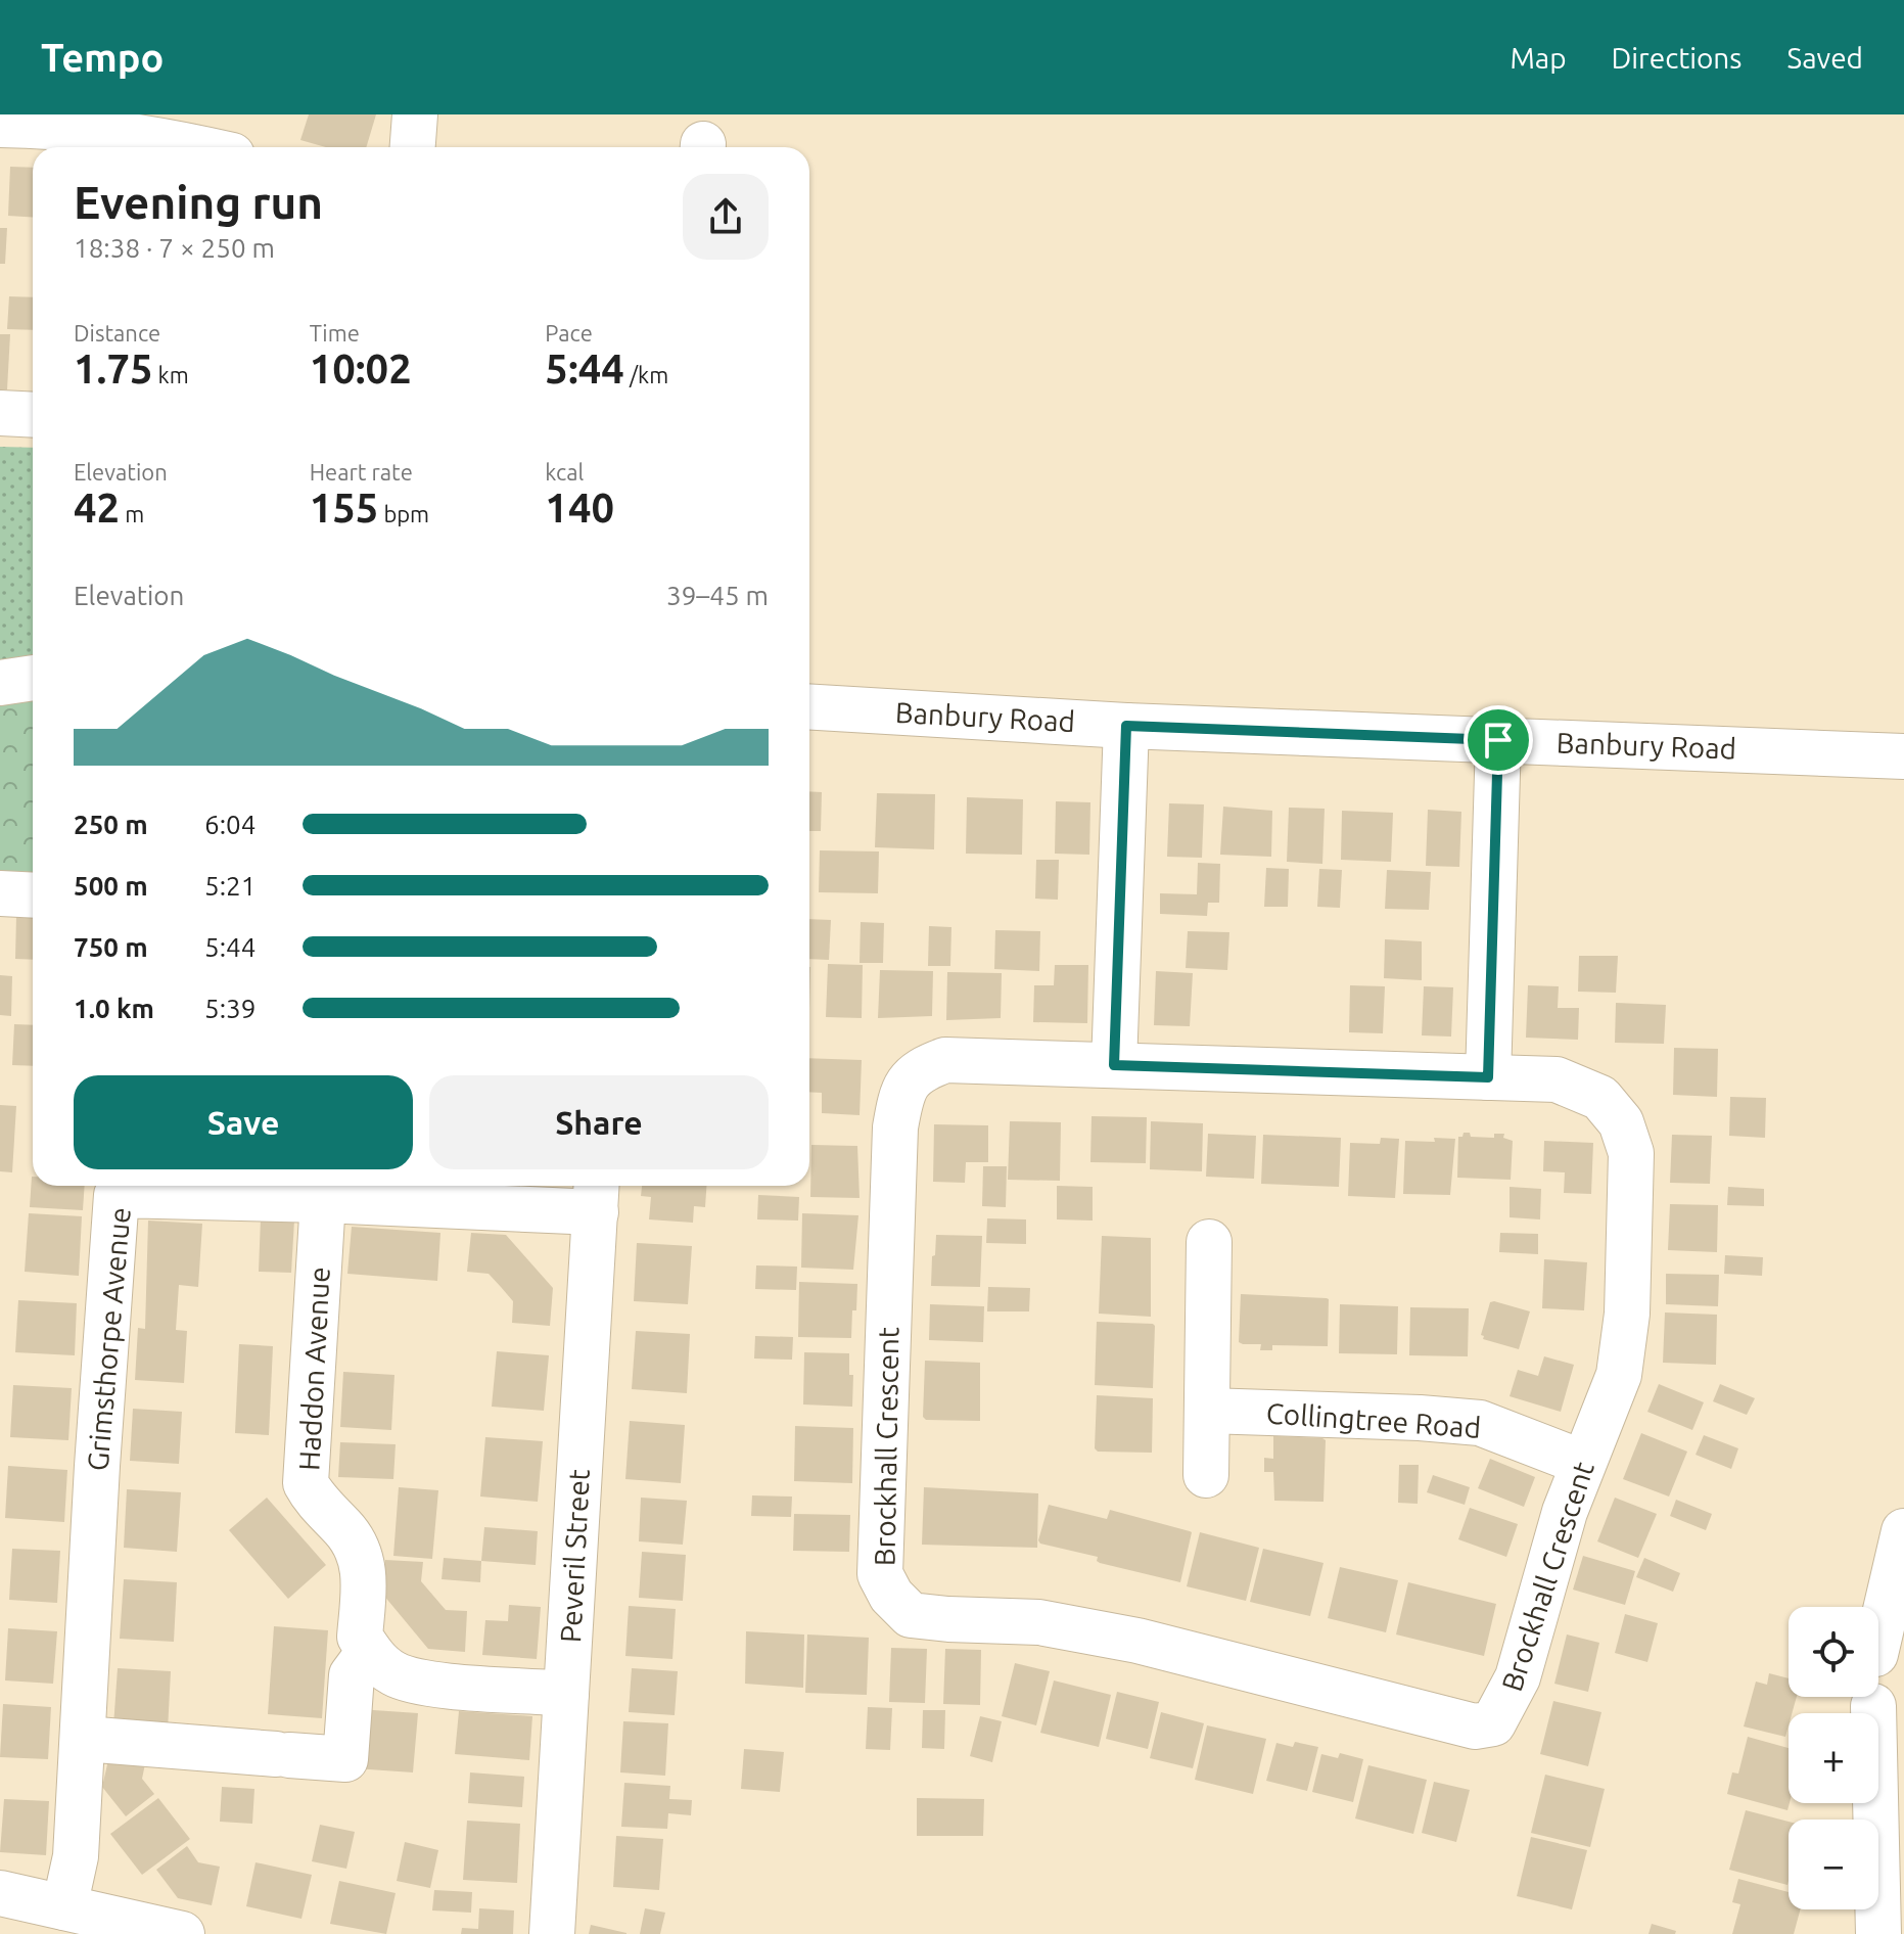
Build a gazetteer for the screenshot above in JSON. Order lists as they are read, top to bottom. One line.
{"streets":{"street":["Banbury Road","Grimsthorpe Avenue","Haddon Avenue","Collingtree Road","Brockhall Crescent","Peveril Street"]},"crossings":[["Grimsthorpe Avenue","Haddon Avenue"],["Grimsthorpe Avenue","Peveril Street"],["Collingtree Road","Brockhall Crescent"]],"page":{"header":"Tempo","nav":["Map","Directions","Saved"],"heading":["Evening run","18:38 · 7 × 250 m"],"stats":[["Distance","1.75 km"],["Time","10:02"],["Pace","5:44 /km"],["Elevation","42 m"],["Heart rate","155 bpm"],["kcal","140"]],"chart":["Elevation","39–45 m"],"list":[{"name":"250 m","note":"6:04"},{"name":"500 m","note":"5:21"},{"name":"750 m","note":"5:44"},{"name":"1.0 km","note":"5:39"}],"buttons":["Save","Share"],"map_buttons":["+","−"]}}
